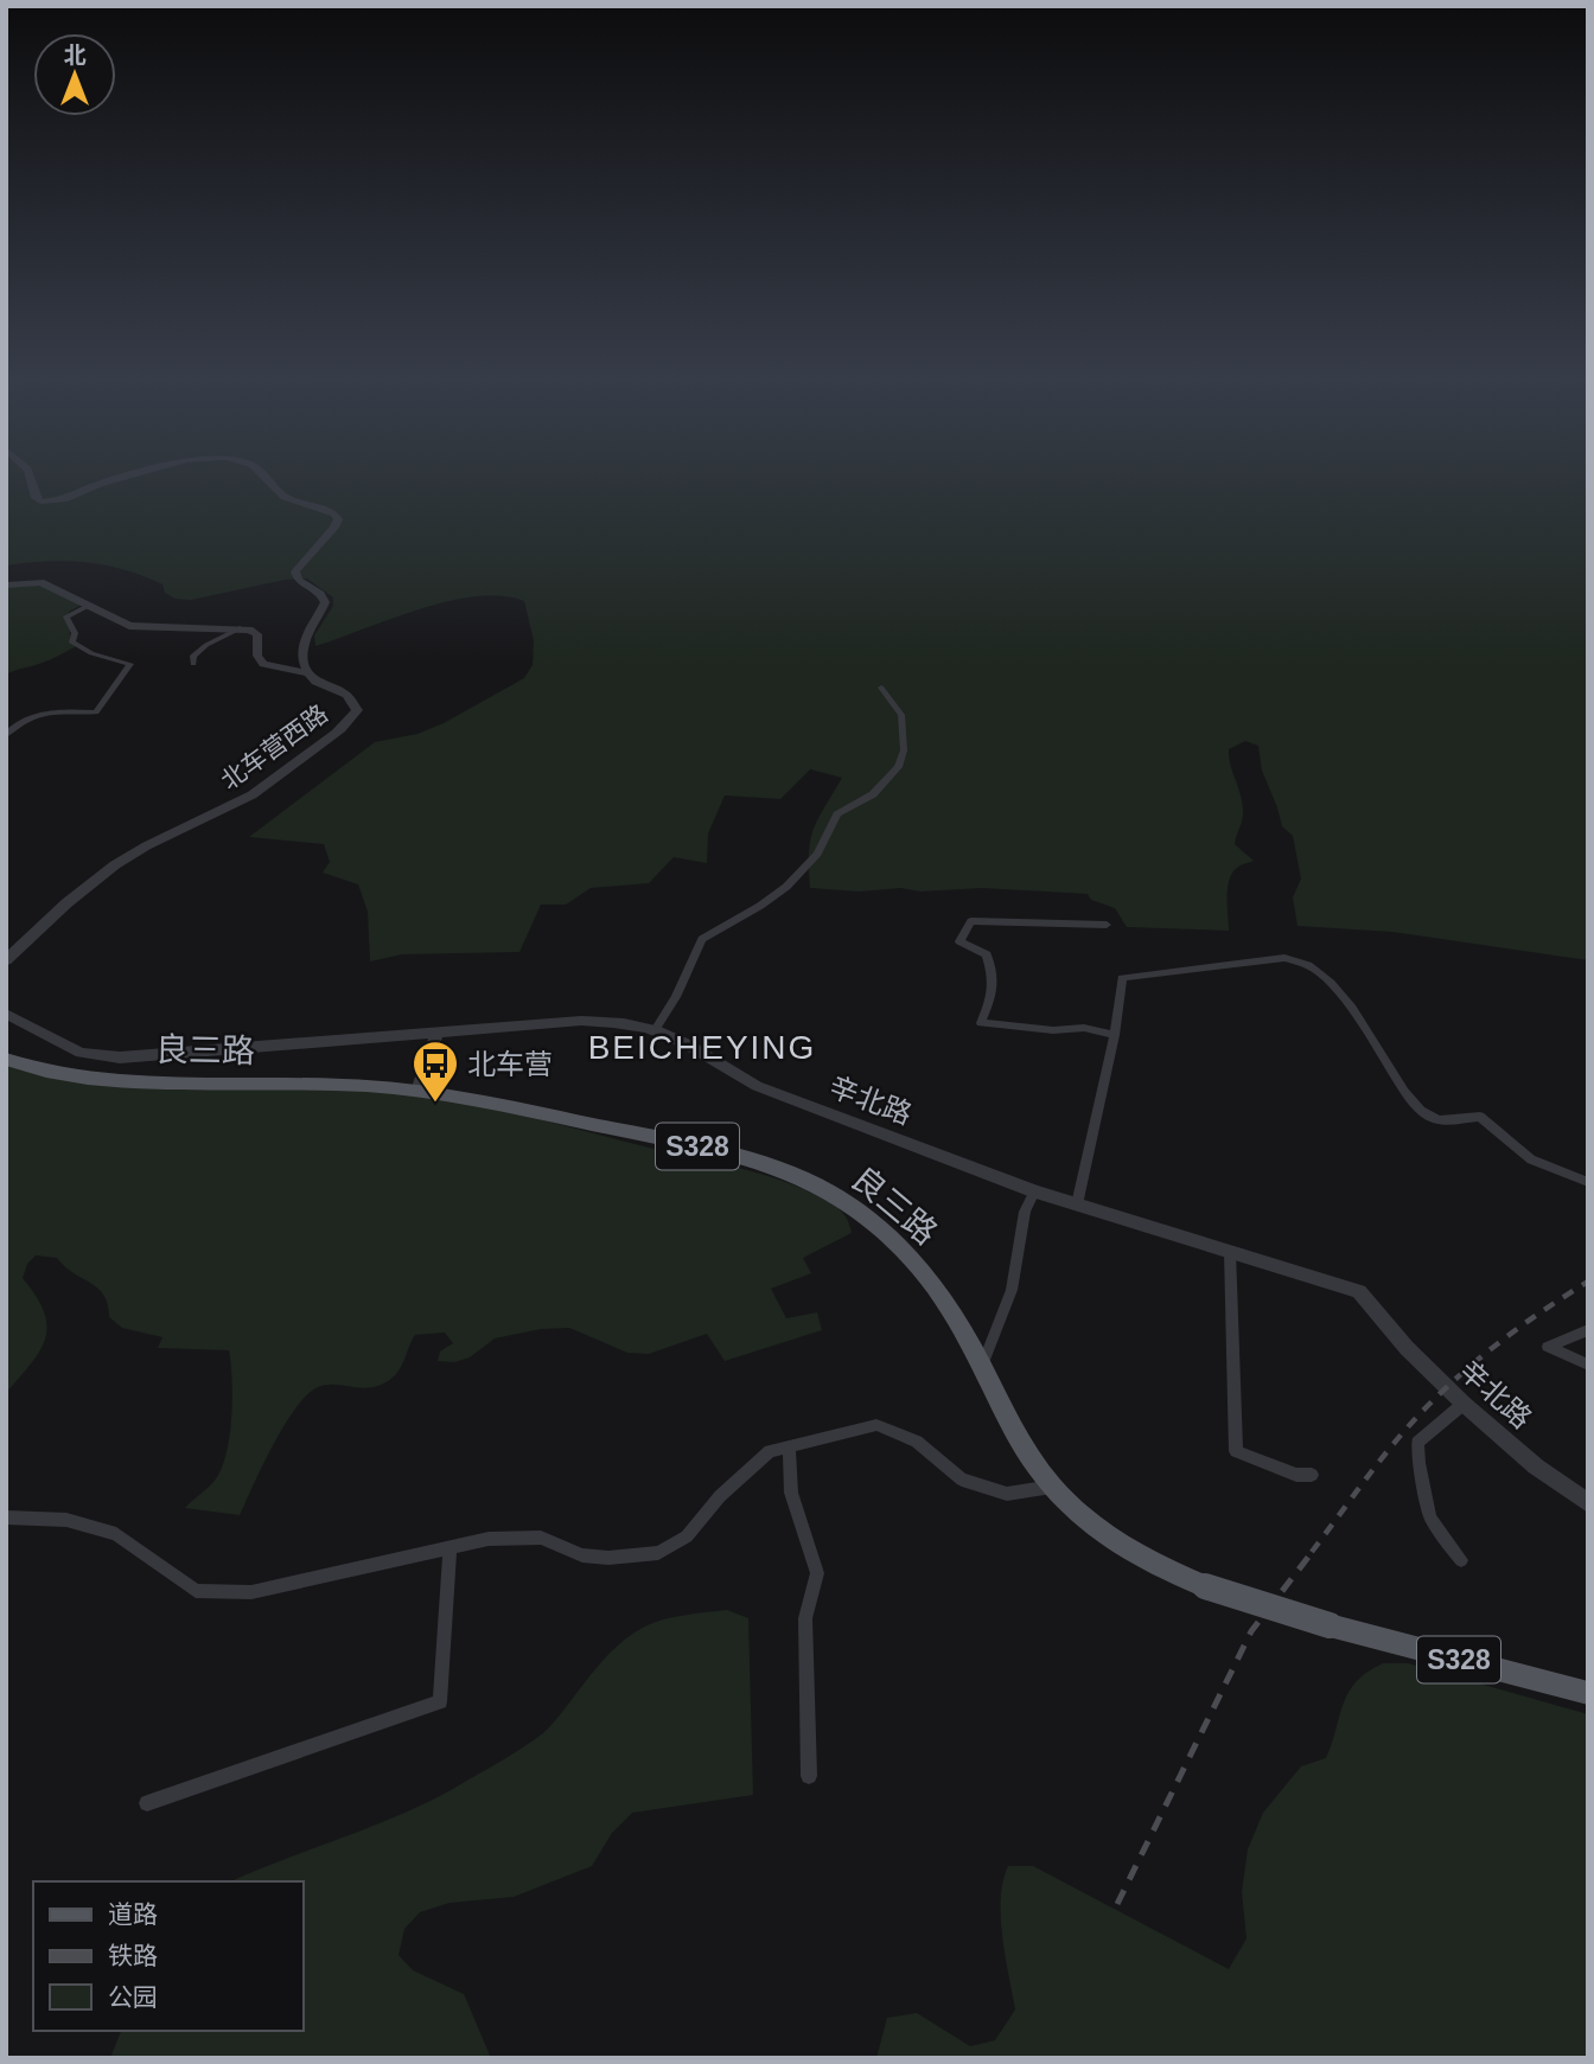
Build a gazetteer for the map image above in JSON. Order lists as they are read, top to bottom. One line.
{"streets":{"main road":["良三路","S328"],"street":["北车营西路","辛北路"]},"districts":["BEICHEYING"],"places":{"bus stop":["北车营"]},"legend":["道路","铁路","公园"],"north":"top"}
